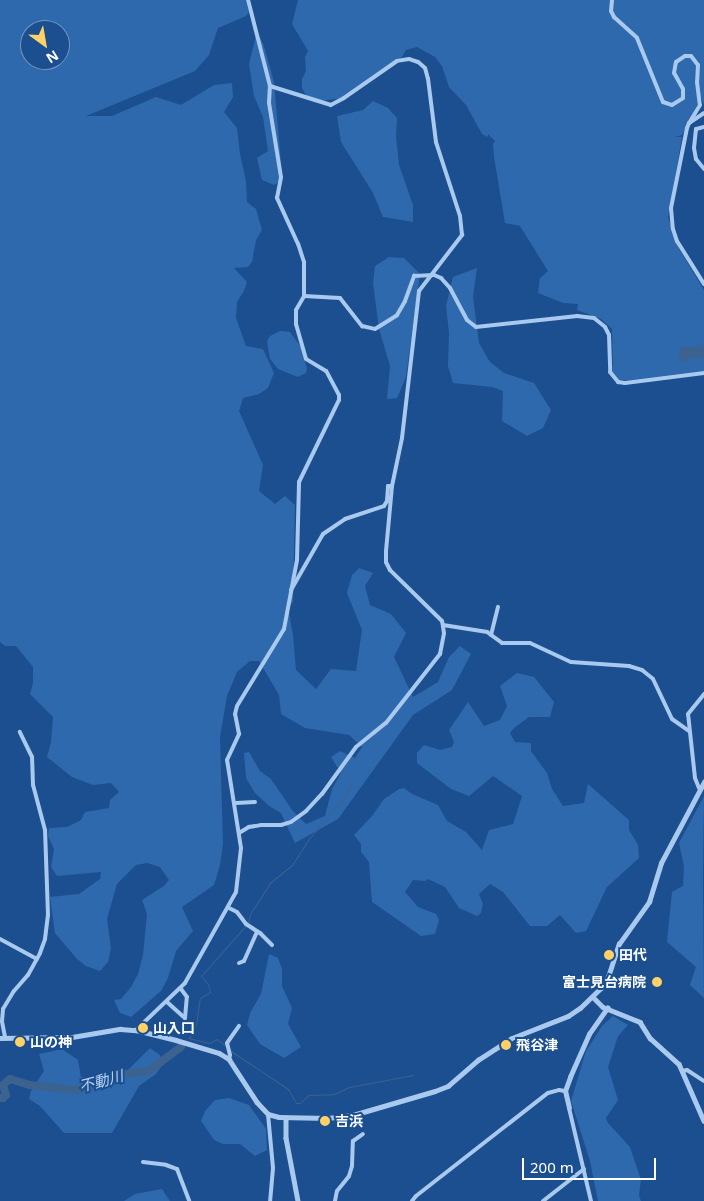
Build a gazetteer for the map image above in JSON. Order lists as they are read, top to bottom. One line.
{"water":["不動川"],"places":["田代","富士見台病院","山入口","山の神","飛谷津","吉浜"],"scale_bar":"200 m","north":"bottom right"}
